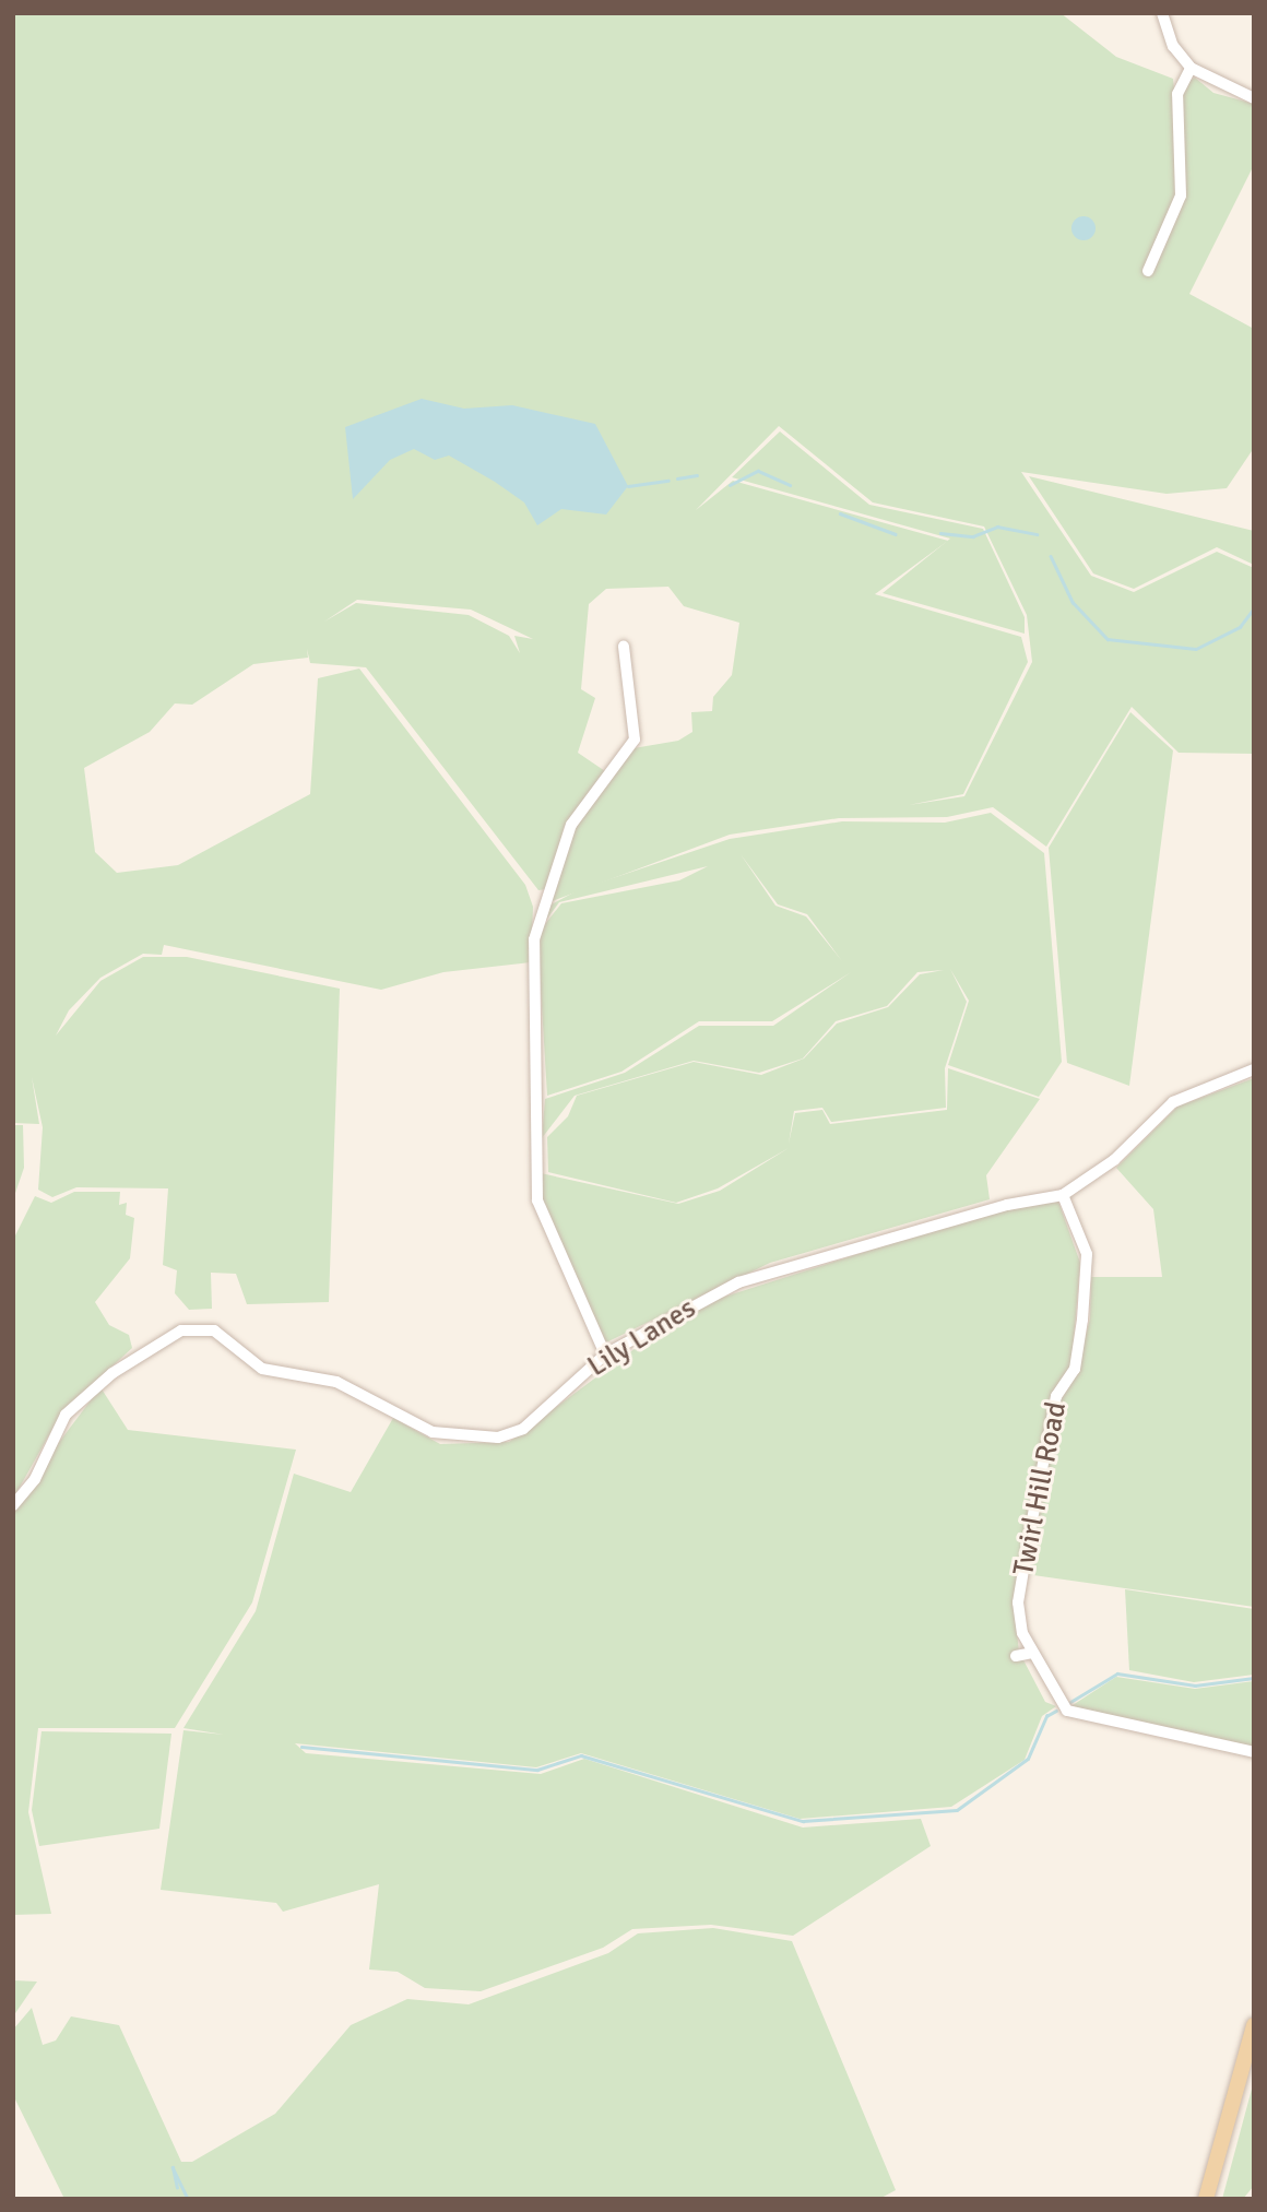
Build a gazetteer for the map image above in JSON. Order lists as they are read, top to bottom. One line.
{"streets":{"street":["Lily Lanes","Twirl Hill Road"]},"crossings":[["Lily Lanes","Twirl Hill Road"]]}
